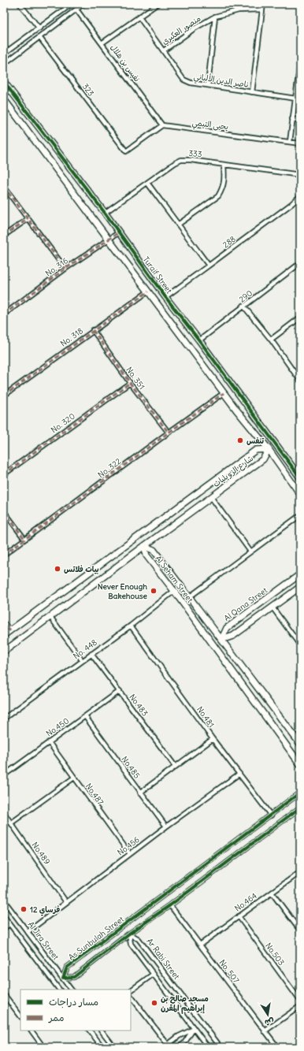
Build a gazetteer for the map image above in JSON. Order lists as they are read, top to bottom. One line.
{"streets":{"street":["منصور العكبري","نفيس بن هلال","ناصر الدين الألباني","323","يحيى التيمي","333","288","No. 316","Turaif Street","290","No. 318","No. 351","No. 320","No. 322","شارع الزويليات","Al Seham Street","Al Qana Street","No. 448","No.483","No.481","No.450","No.485","No.487","No.456","No.489","No.464","As Sunbulah Street","Al Jira Street","No.503","Ar Rabi Street","No. 507"]},"crossings":[["منصور العكبري","ناصر الدين الألباني"],["نفيس بن هلال","323"],["نفيس بن هلال","يحيى التيمي"],["323","يحيى التيمي"],["333","Turaif Street"],["288","Turaif Street"],["No. 316","Turaif Street"],["Turaif Street","290"],["No. 318","No. 351"],["No. 351","No. 320"],["No. 351","No. 322"],["شارع الزويليات","Al Seham Street"],["Al Seham Street","Al Qana Street"],["Al Seham Street","No. 448"],["No. 448","No.483"],["No. 448","No.481"],["No.483","No.450"],["No.481","No.456"],["No.481","As Sunbulah Street"],["No.450","No.485"],["No.450","No.487"],["No.485","No.456"],["No.487","No.456"],["No.456","No.489"],["No.456","Al Jira Street"],["No.464","No.503"],["No.464","No. 507"],["As Sunbulah Street","Al Jira Street"],["As Sunbulah Street","Ar Rabi Street"],["As Sunbulah Street","No. 507"]],"places":["تنفس","بيات فلاتس","Never Enough Bakehouse","فرساي 12","مسجد صالح بن إبراهيم المقرن"],"legend":["مسار دراجات","ممر"],"north":"bottom"}
